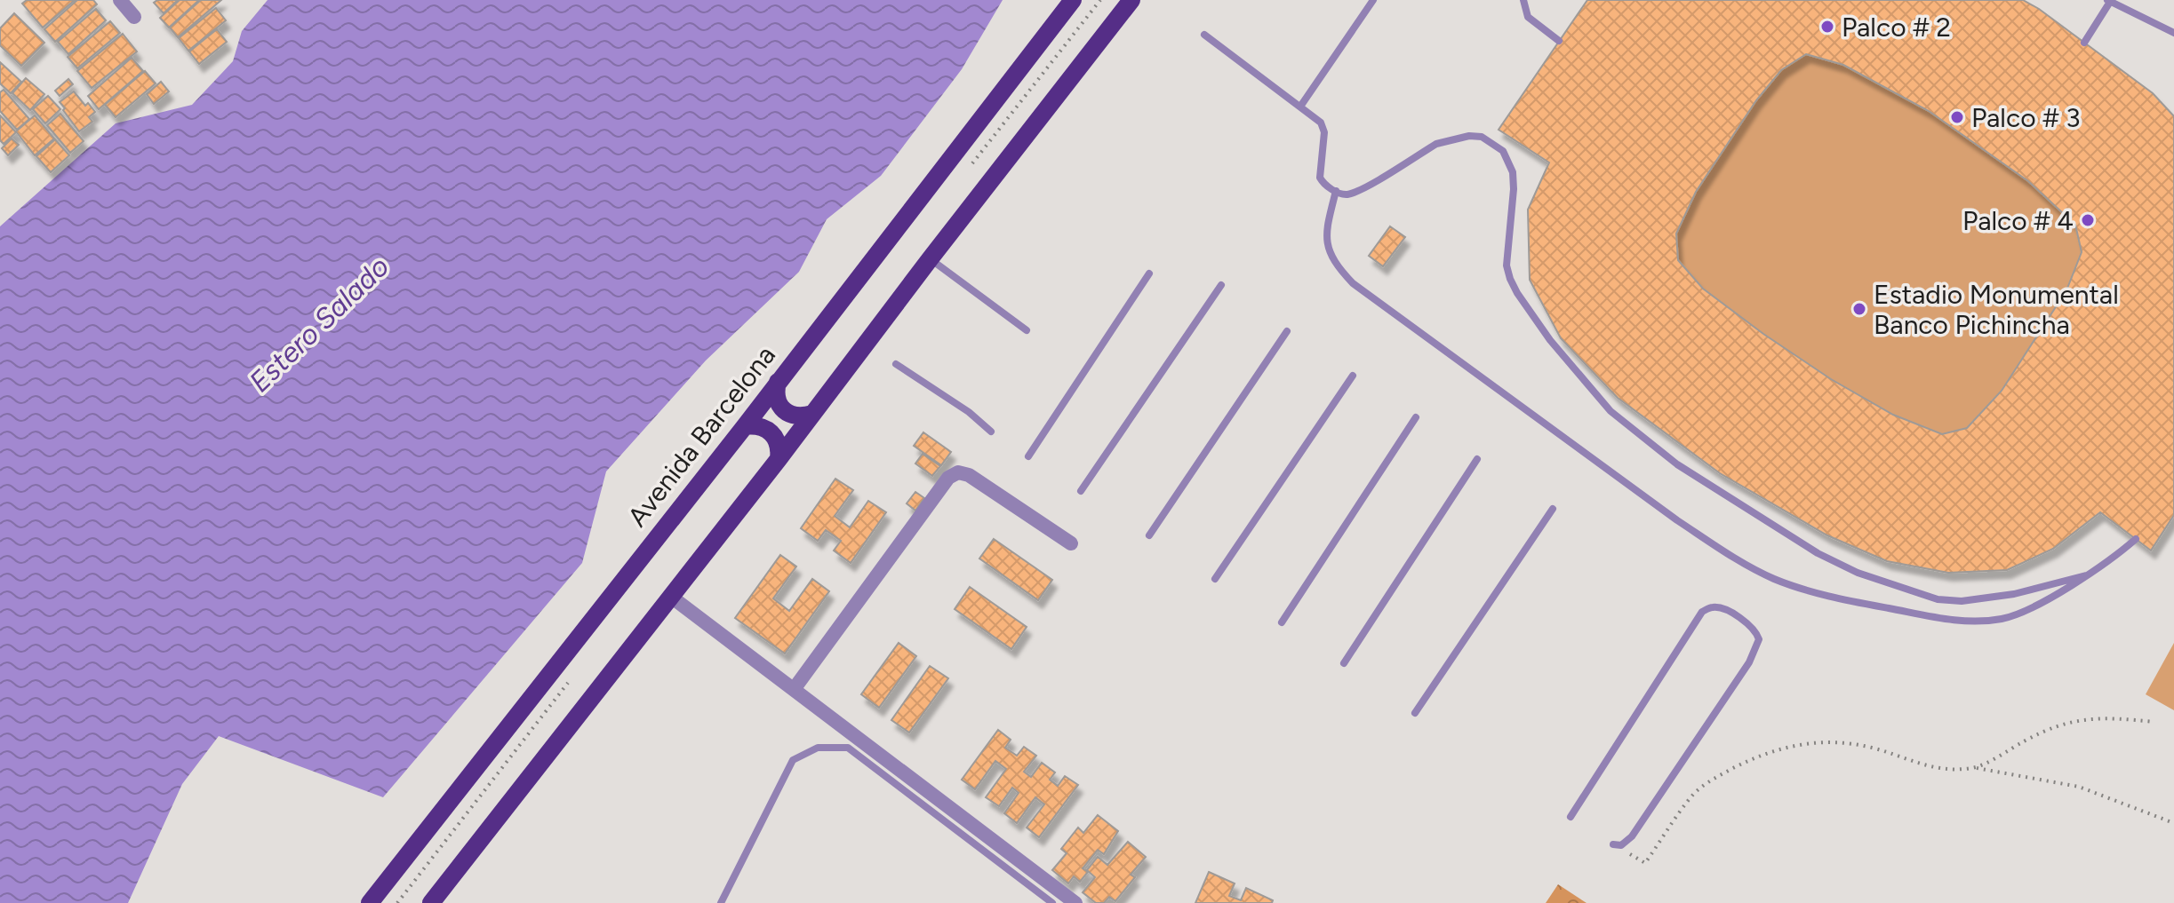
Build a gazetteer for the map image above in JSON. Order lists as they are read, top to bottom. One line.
{"streets":{"main road":["Avenida Barcelona"]},"water":["Estero Salado"],"places":["Palco # 2","Palco # 3","Palco # 4","Estadio Monumental Banco Pichincha"]}
